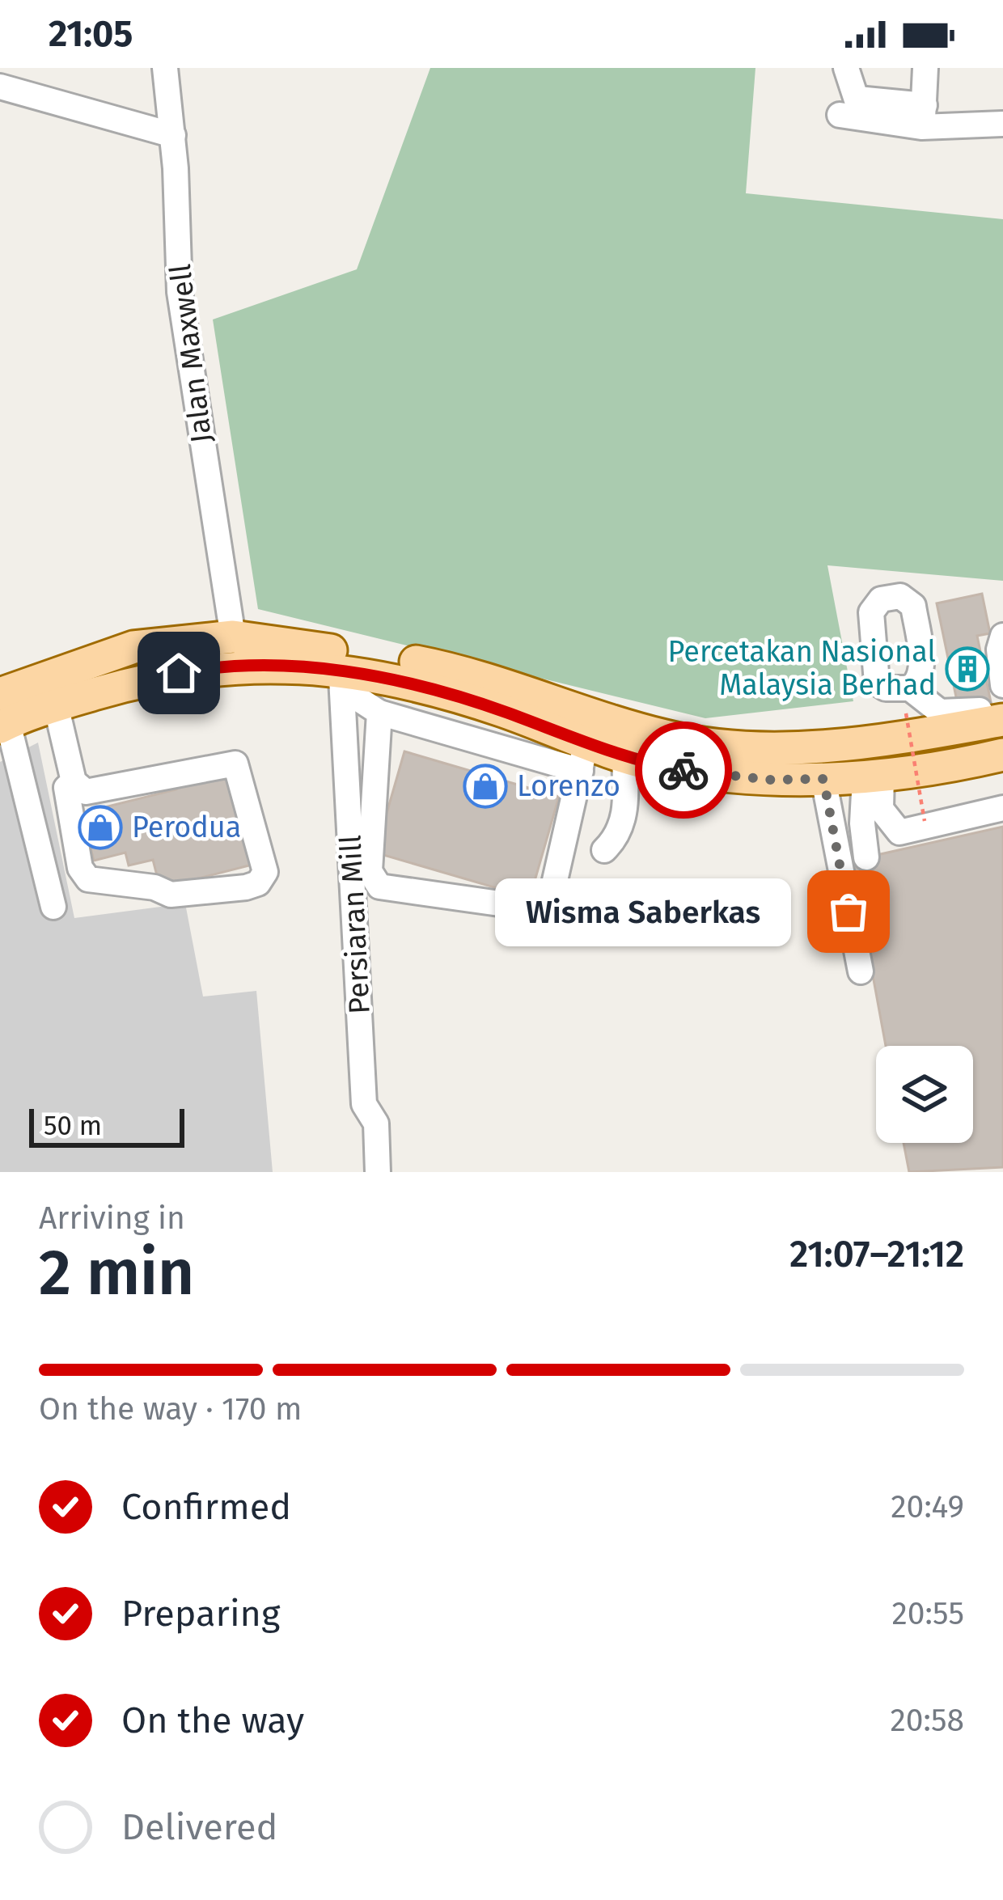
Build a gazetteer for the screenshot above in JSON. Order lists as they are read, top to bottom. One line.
{"streets":{"street":["Jalan Maxwell","Persiaran Mill"]},"places":{"building":["Percetakan Nasional Malaysia Berhad"],"shop":["Lorenzo","Perodua"],"other":["Wisma Saberkas"]},"scale_bar":"50 m","page":{"status":"21:05","bubble":"Wisma Saberkas","scale":"50 m","heading":["2 min","Arriving in","21:07–21:12"],"bar":"On the way · 170 m","list":[["Confirmed","20:49"],["Preparing","20:55"],["On the way","20:58"],"Delivered"]}}
